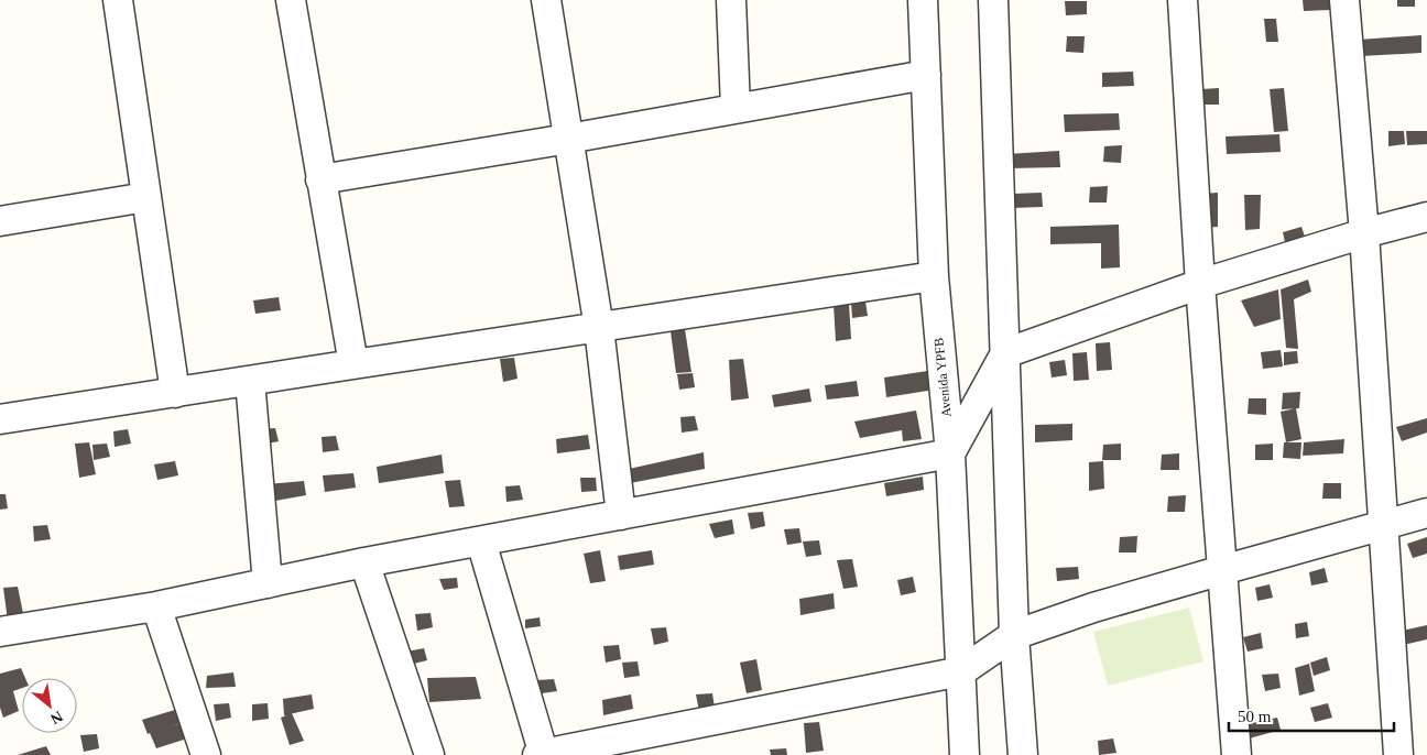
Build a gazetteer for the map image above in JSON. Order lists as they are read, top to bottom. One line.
{"streets":{"street":["Avenida YPFB"]},"scale_bar":"50 m","north":"bottom right"}
